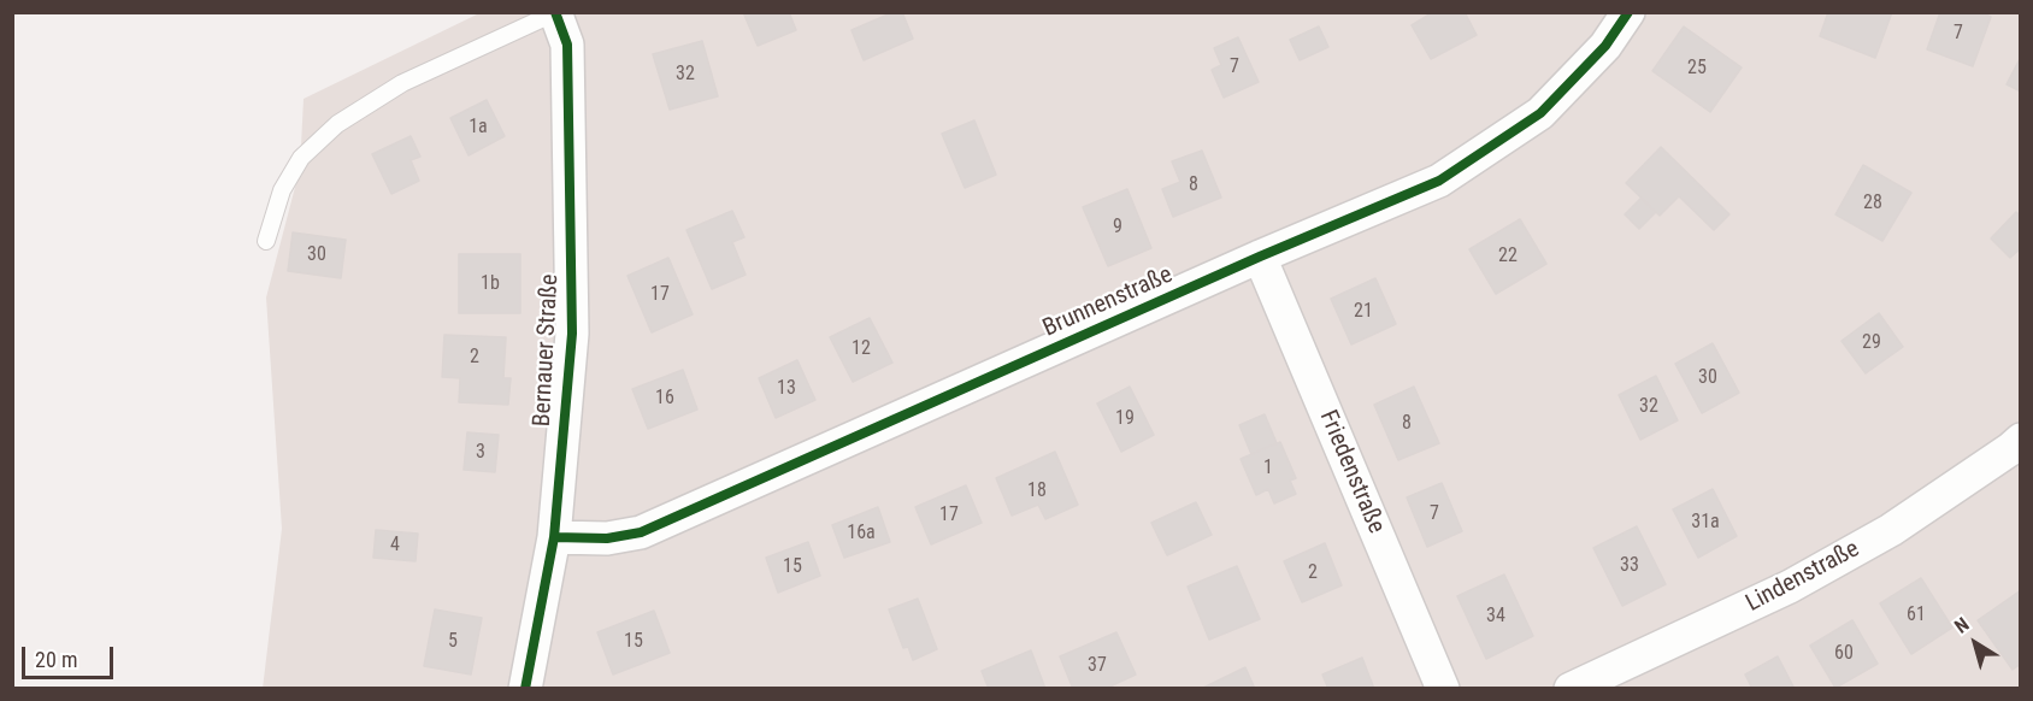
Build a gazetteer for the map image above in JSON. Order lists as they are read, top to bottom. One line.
{"streets":{"street":["Brunnenstraße","Bernauer Straße","Friedenstraße","Lindenstraße"]},"crossings":[["Brunnenstraße","Bernauer Straße"],["Brunnenstraße","Friedenstraße"]],"house_numbers":["7","7","25","32","1a","8","28","9","30","22","1b","17","21","29","12","2","30","13","16","32","19","8","3","1","18","7","17","31a","16a","4","33","15","2","61","34","5","15","60","37"],"scale_bar":"20 m","north":"top left"}
